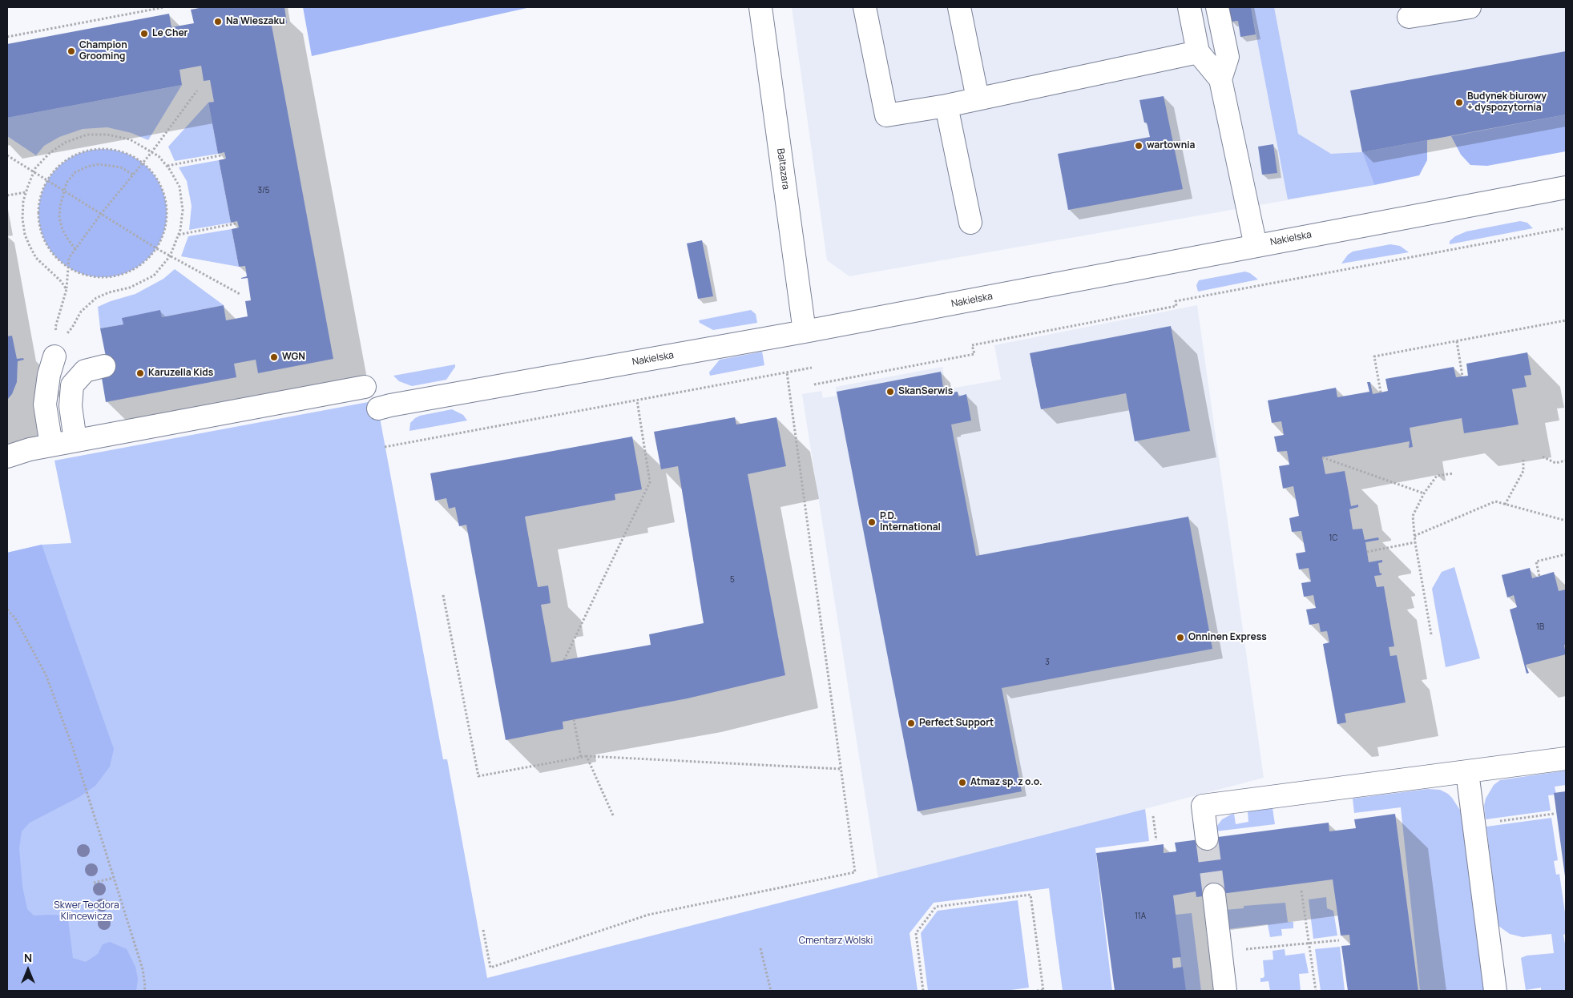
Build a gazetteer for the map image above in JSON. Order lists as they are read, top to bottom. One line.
{"streets":{"street":["Baltazara","Nakielska"]},"crossings":[["Baltazara","Nakielska"]],"parks":["Skwer Teodora Klincewicza","Cmentarz Wolski"],"places":["Na Wieszaku","Le Cher","Champion Grooming","Budynek biurowy + dyspozytornia","wartownia","WGN","Karuzella Kids","SkanSerwis","P.D. International","Onninen Express","Perfect Support","Atmaz sp. z o.o."],"house_numbers":["3/5","1C","5","1B","3","11A"],"north":"top"}
